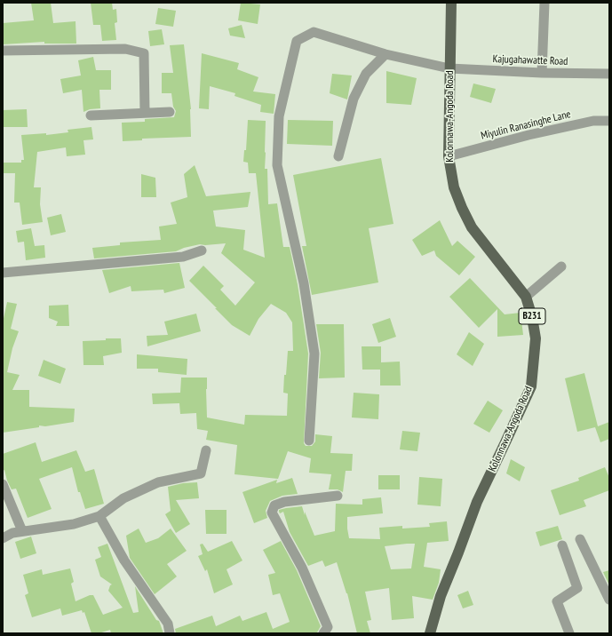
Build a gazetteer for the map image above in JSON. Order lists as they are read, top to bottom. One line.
{"streets":{"main road":["Kolonnawa-Angoda Road","B231"],"street":["Kajugahawatte Road","Miyulin Ranasinghe Lane"]},"crossings":[["Kajugahawatte Road","Kolonnawa-Angoda Road"],["Kolonnawa-Angoda Road","Miyulin Ranasinghe Lane"]]}
